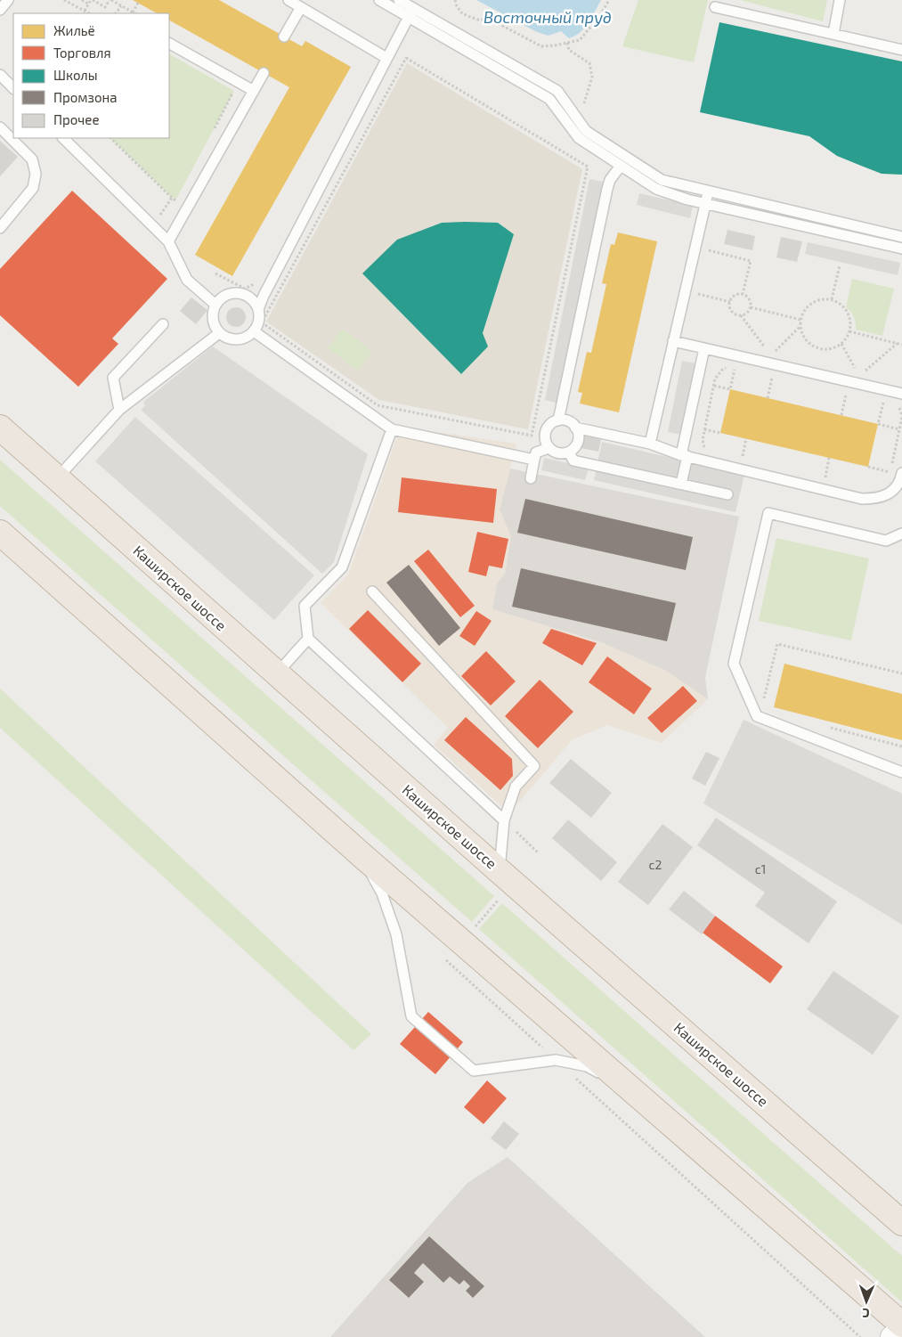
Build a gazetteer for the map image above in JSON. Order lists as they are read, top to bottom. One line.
{"streets":{"highway":["Каширское шоссе"]},"water":["Восточный пруд"],"house_numbers":["с2","с1"],"legend":["Жильё","Торговля","Школы","Промзона","Прочее"],"north":"bottom"}
